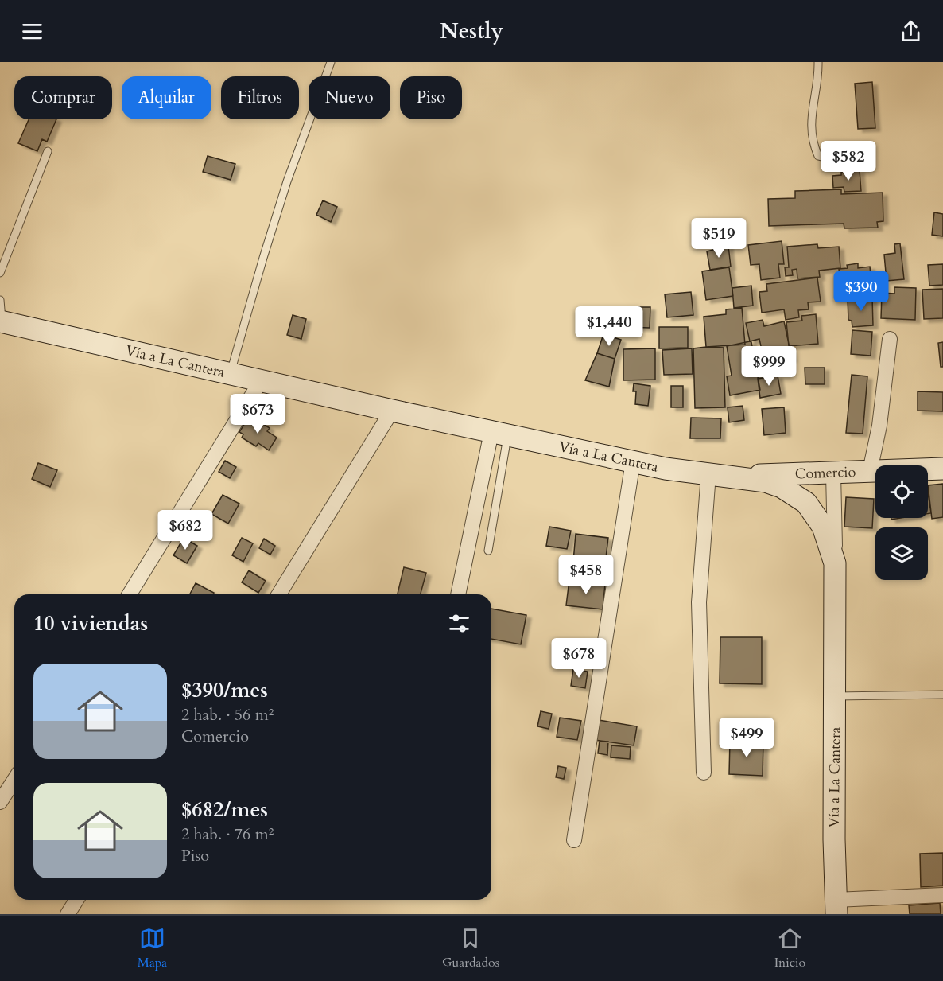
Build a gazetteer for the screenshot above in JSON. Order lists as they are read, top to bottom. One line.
{"streets":{"main road":["Vía a La Cantera","Comercio"]},"crossings":[["Vía a La Cantera","Comercio"]],"page":{"header":"Nestly","chip":["Comprar","Alquilar","Filtros","Nuevo","Piso"],"price":["$582","$519","$390","$1,440","$999","$673","$682","$458","$678","$499"],"heading":"10 viviendas","list":[{"name":"$390/mes","note":"2 hab. · 56 m² · Comercio"},{"name":"$682/mes","note":"2 hab. · 76 m² · Piso"}],"tabs":["Mapa","Guardados","Inicio"]}}
